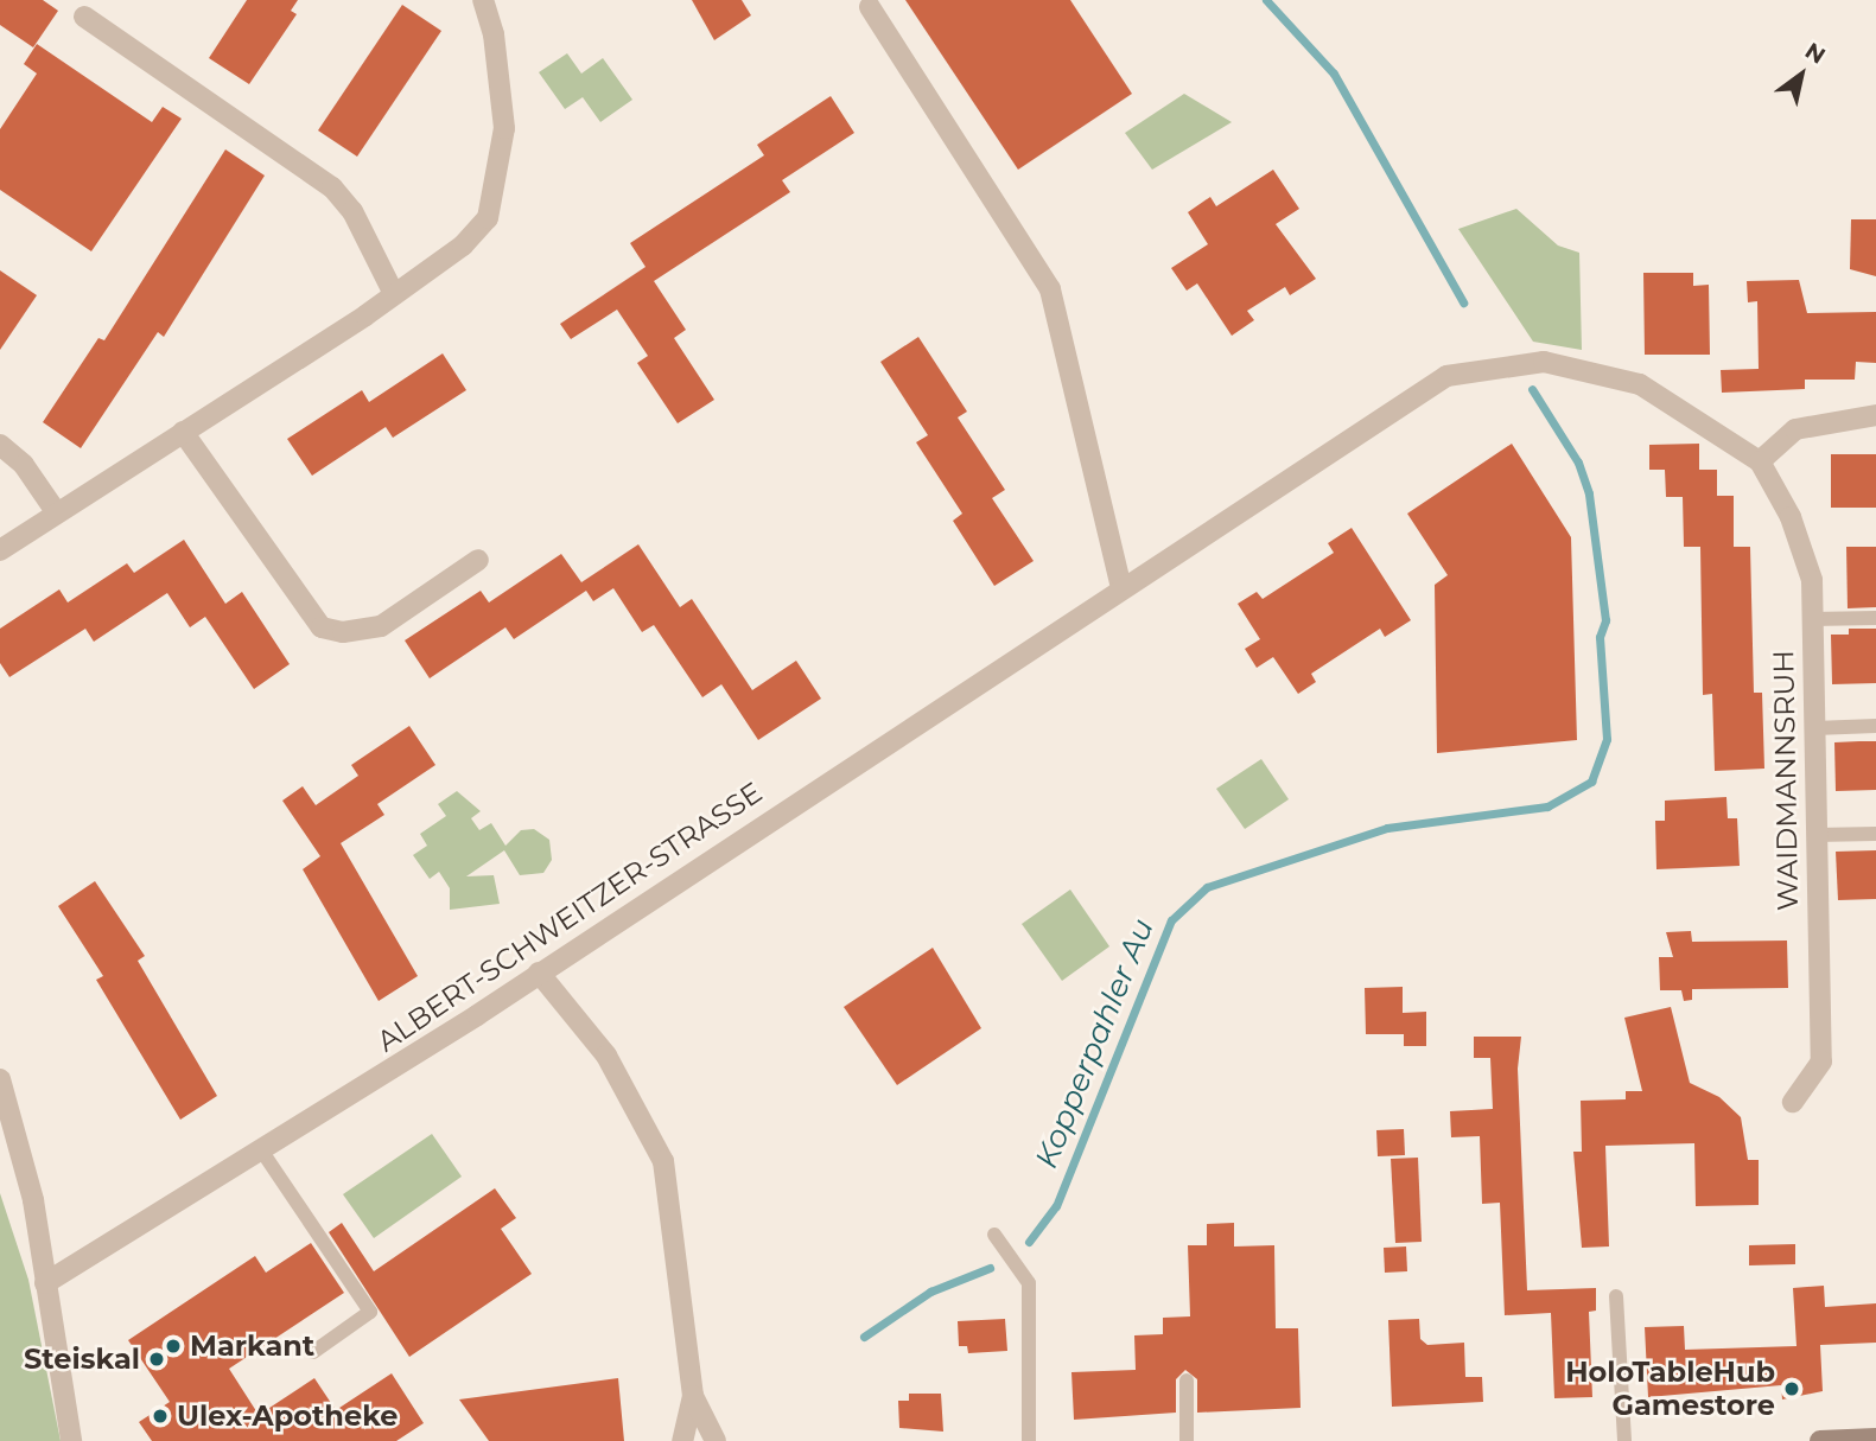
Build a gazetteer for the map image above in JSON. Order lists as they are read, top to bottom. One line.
{"streets":{"street":["WAIDMANNSRUH","ALBERT-SCHWEITZER-STRASSE"]},"crossings":[["WAIDMANNSRUH","ALBERT-SCHWEITZER-STRASSE"]],"water":["Kopperpahler Au"],"places":["Markant","Steiskal","HoloTableHub Gamestore","Ulex-Apotheke"],"north":"top right"}
